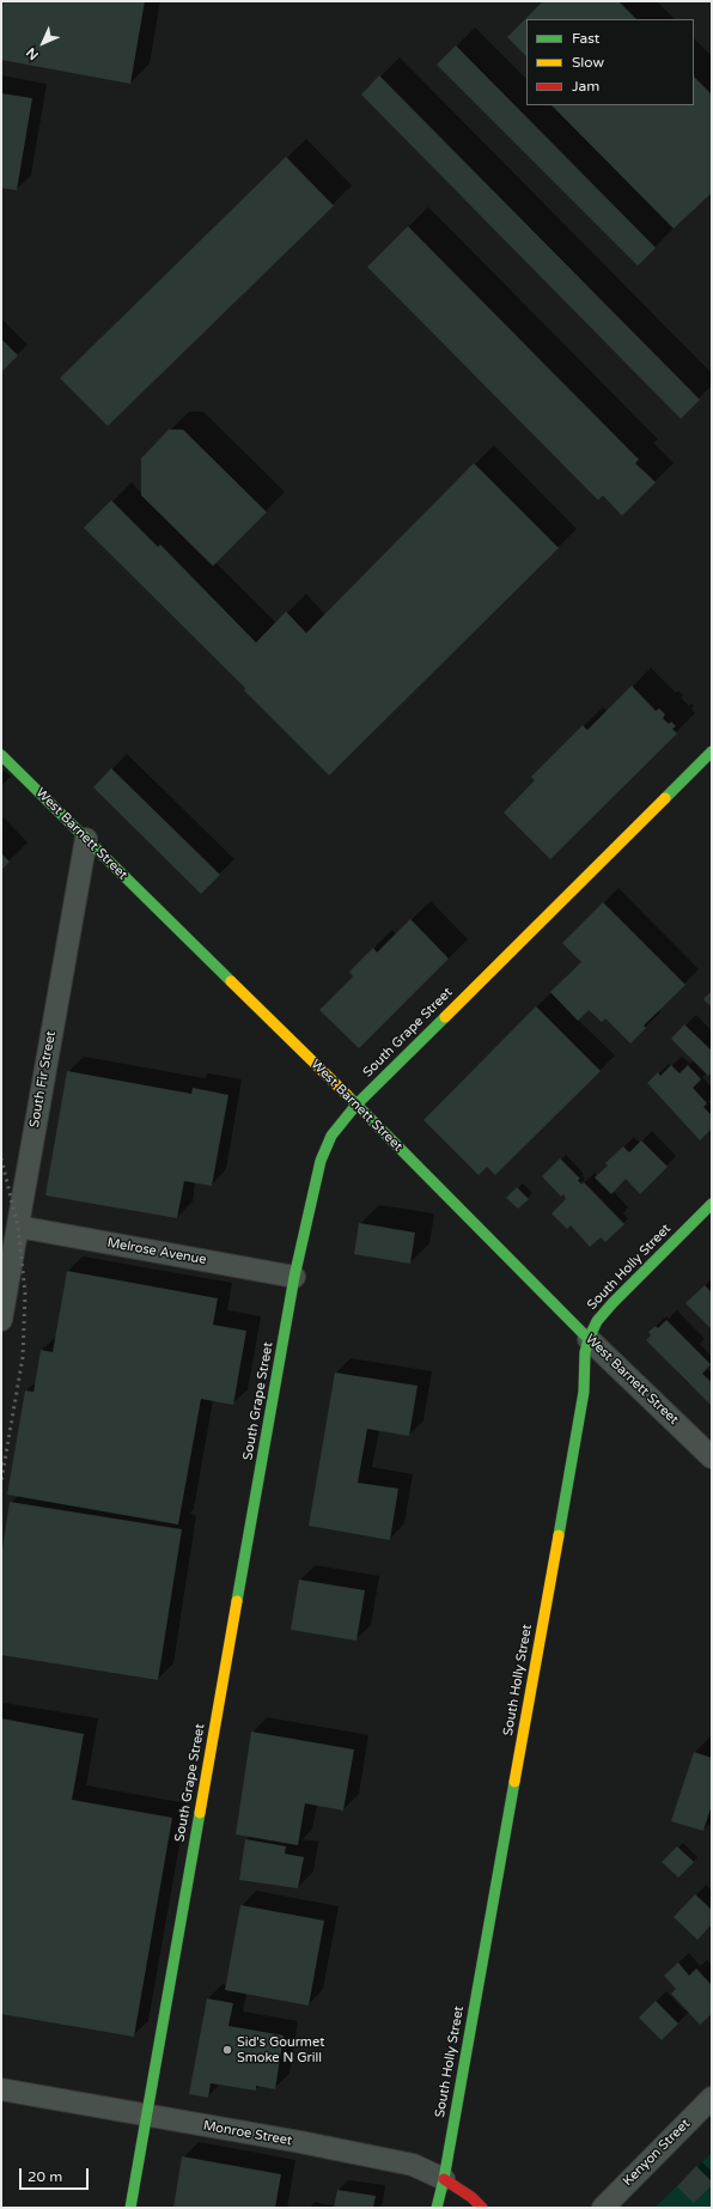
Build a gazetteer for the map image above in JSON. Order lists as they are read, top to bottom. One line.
{"streets":{"street":["West Barnett Street","South Grape Street","South Fir Street","Melrose Avenue","South Holly Street","Monroe Street","Kenyon Street"]},"crossings":[["West Barnett Street","South Grape Street"],["West Barnett Street","South Fir Street"],["West Barnett Street","South Holly Street"],["South Grape Street","Melrose Avenue"],["South Grape Street","Monroe Street"],["South Fir Street","Melrose Avenue"],["South Holly Street","Monroe Street"]],"places":["Sid's Gourmet Smoke N Grill"],"legend":["Fast","Slow","Jam"],"scale_bar":"20 m","north":"bottom left"}
